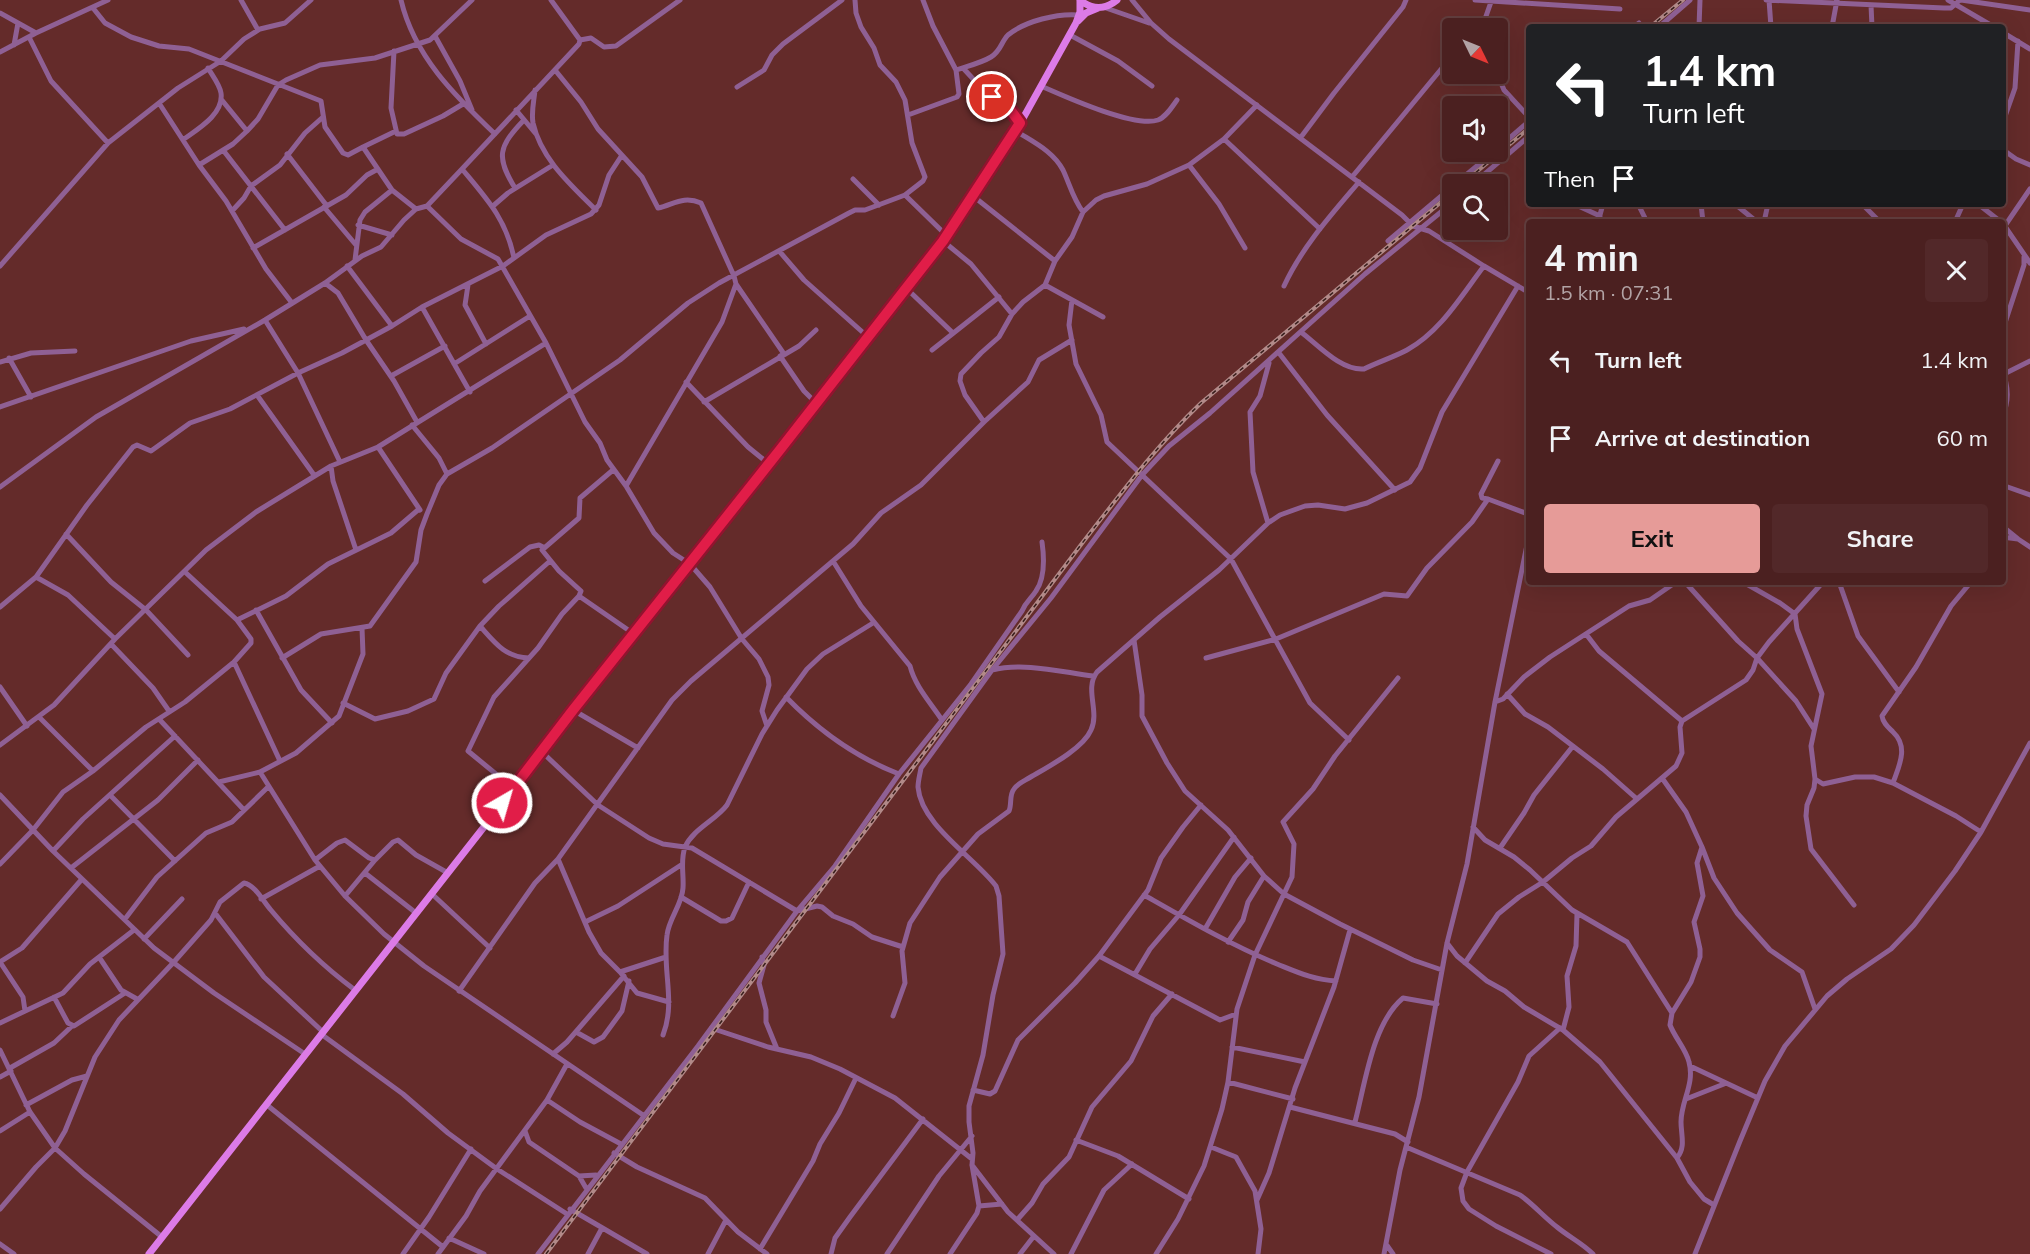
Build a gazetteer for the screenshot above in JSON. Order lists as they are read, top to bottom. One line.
{"north":"bottom right","page":{"turn":["1.4 km","Turn left"],"then":"Then","heading":["4 min","1.5 km · 07:31"],"list":[{"name":"Turn left","value":"1.4 km"},{"name":"Arrive at destination","value":"60 m"}],"buttons":["Exit","Share"]}}
